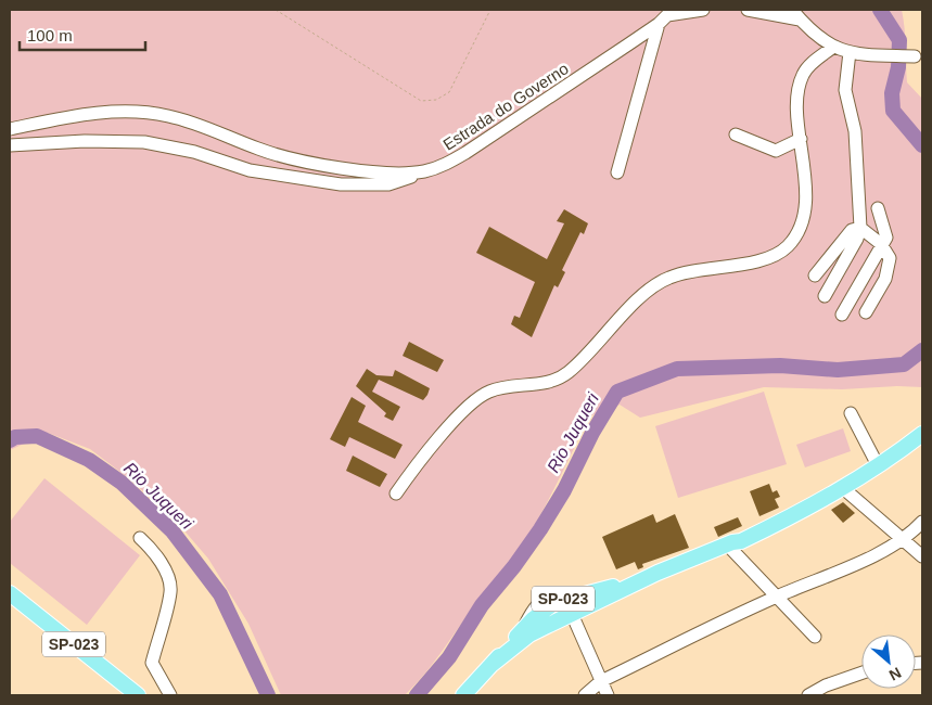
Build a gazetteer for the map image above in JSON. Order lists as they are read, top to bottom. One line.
{"streets":{"main road":["SP-023"],"street":["Estrada do Governo"]},"water":["Rio Juqueri"],"scale_bar":"100 m","north":"bottom right"}
